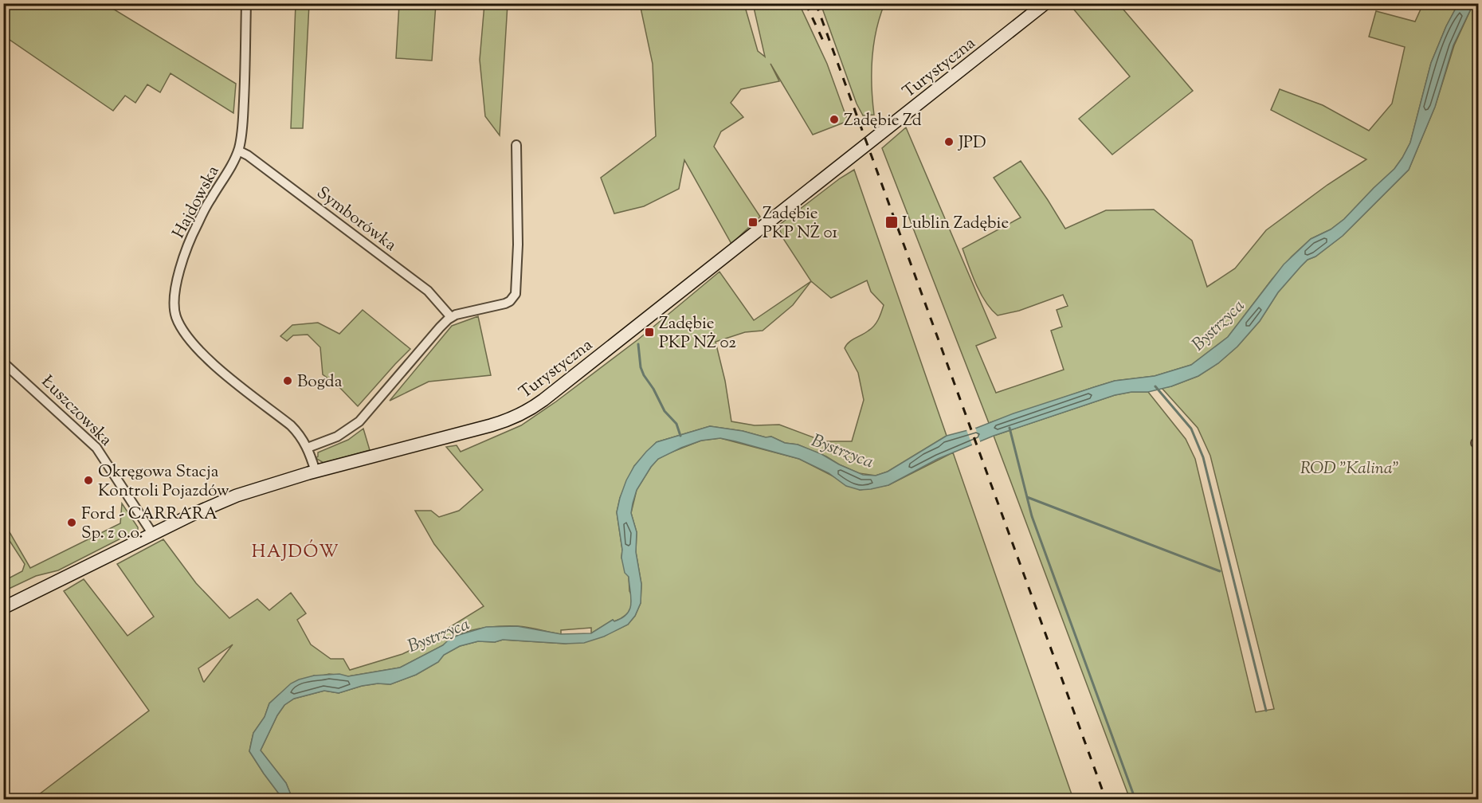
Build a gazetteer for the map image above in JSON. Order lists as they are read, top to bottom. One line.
{"streets":{"main road":["Turystyczna"],"street":["Hajdowska","Symborówka","Łuszczowska"]},"crossings":[["Turystyczna","Hajdowska"],["Turystyczna","Łuszczowska"],["Hajdowska","Symborówka"]],"districts":["HAJDÓW"],"water":["Bystrzyca"],"parks":["ROD \"Kalina\""],"places":{"other":["Zadębie Zd","JPD","Bogda","Okręgowa Stacja Kontroli Pojazdów","Ford - CARRARA Sp. z o.o."],"transit":["Zadębie PKP NŻ 01","Lublin Zadębie","Zadębie PKP NŻ 02"]}}
